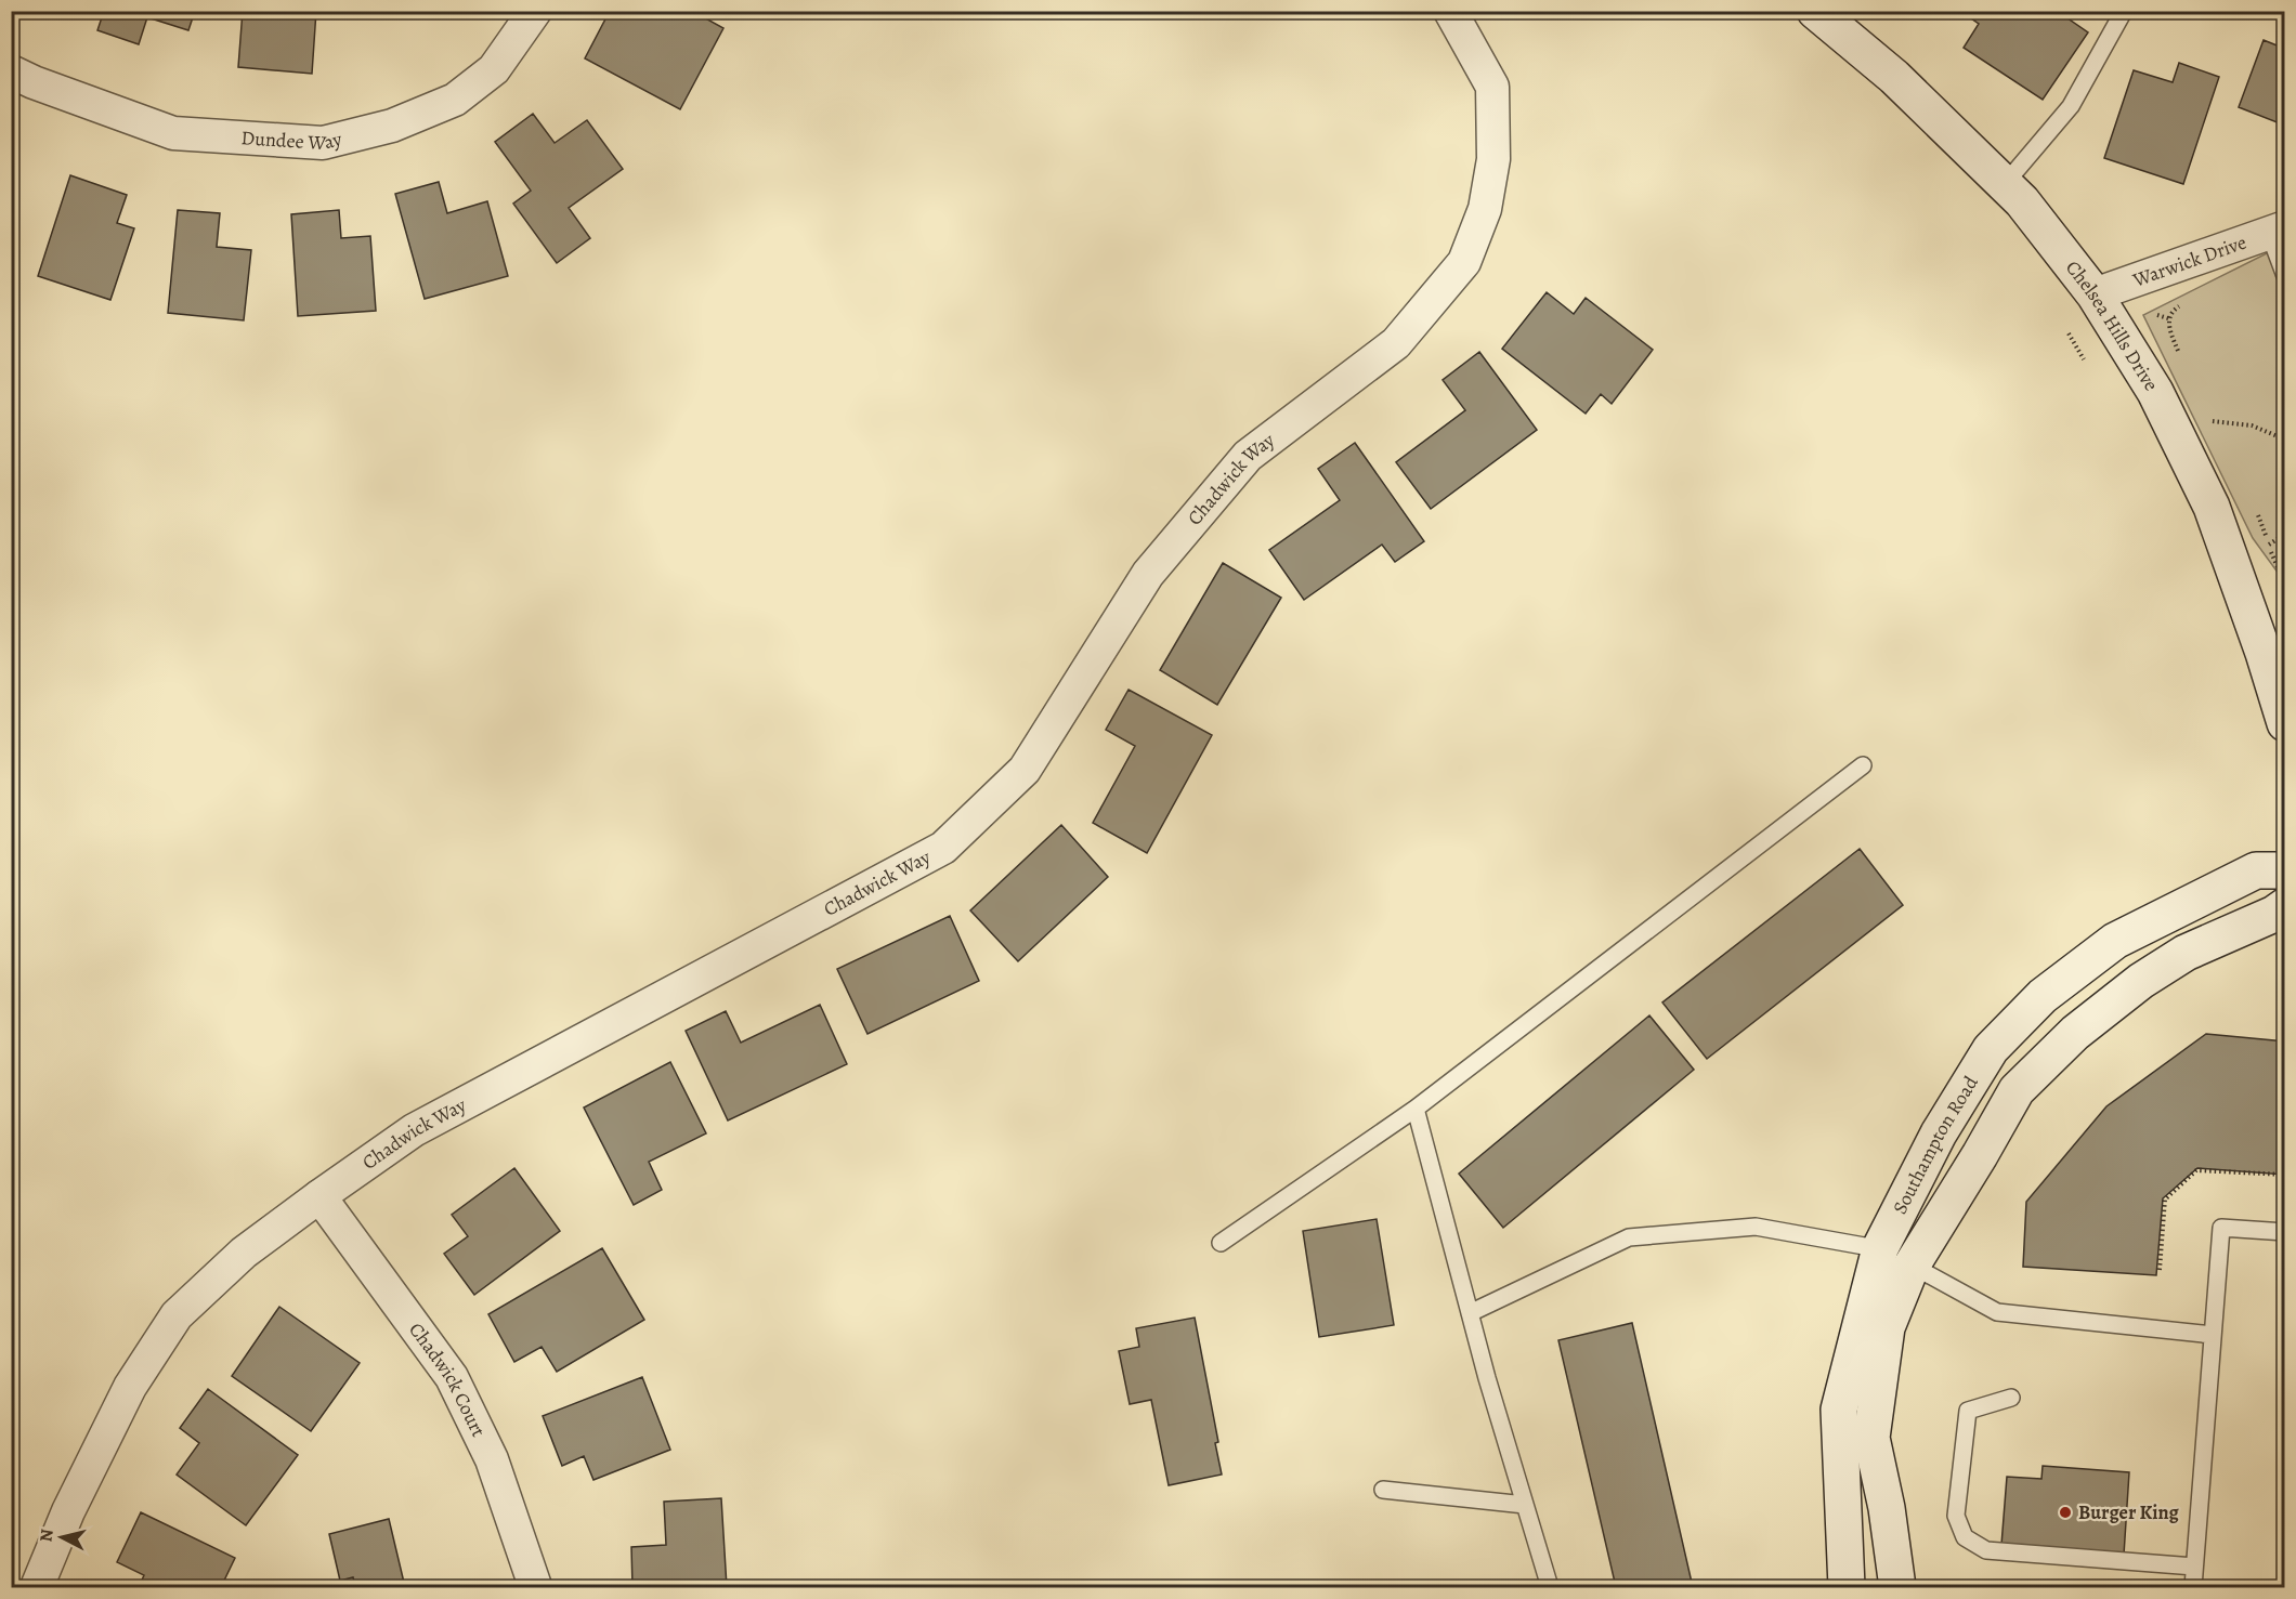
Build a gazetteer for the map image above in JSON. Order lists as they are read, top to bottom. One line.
{"streets":{"street":["Dundee Way","Warwick Drive","Chelsea Hills Drive","Chadwick Way","Southampton Road","Chadwick Court"]},"crossings":[["Warwick Drive","Chelsea Hills Drive"],["Chadwick Way","Chadwick Court"]],"places":["Burger King"],"north":"left"}
